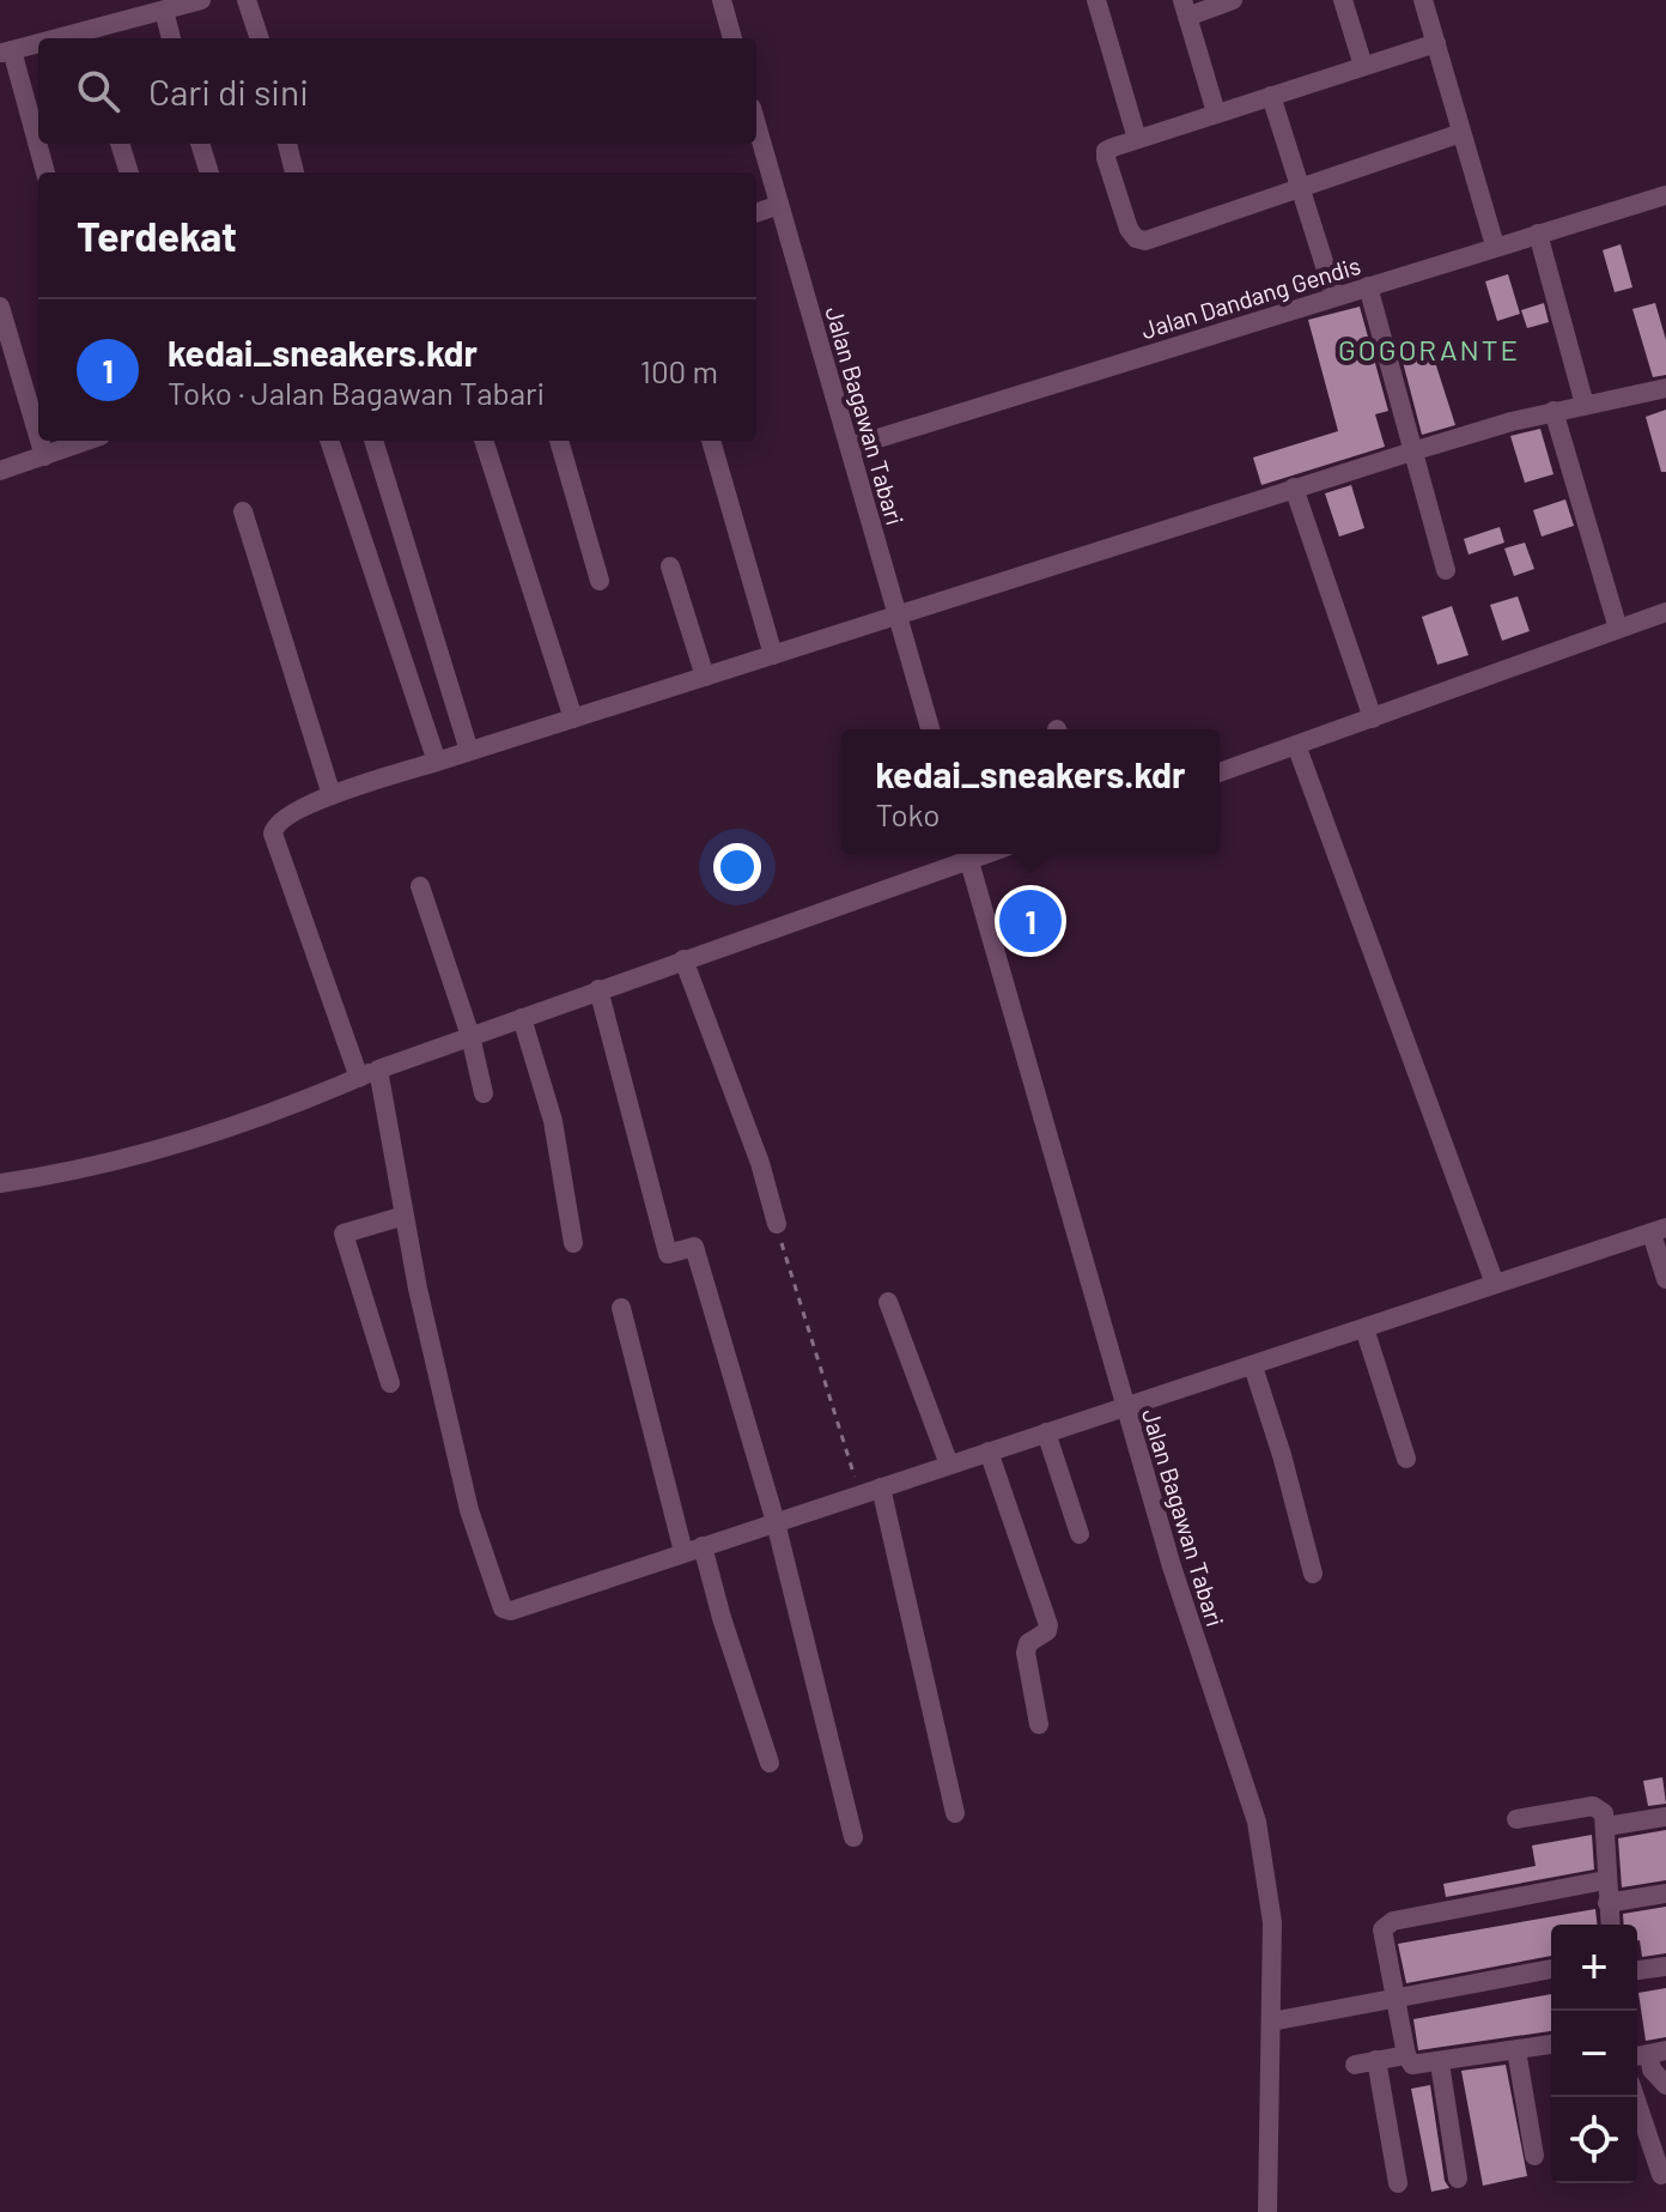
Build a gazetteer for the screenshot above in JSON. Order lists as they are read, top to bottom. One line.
{"streets":{"street":["Jalan Dandang Gendis","Jalan Bagawan Tabari"]},"crossings":[["Jalan Dandang Gendis","Jalan Bagawan Tabari"]],"districts":["GOGORANTE"],"page":{"search":"Cari di sini","heading":"Terdekat","list":[{"mark":"1","name":"kedai_sneakers.kdr","note":"Toko · Jalan Bagawan Tabari","value":"100 m"}],"popup":["kedai_sneakers.kdr","Toko"],"pins":"1","map_buttons":["+","−"]}}
